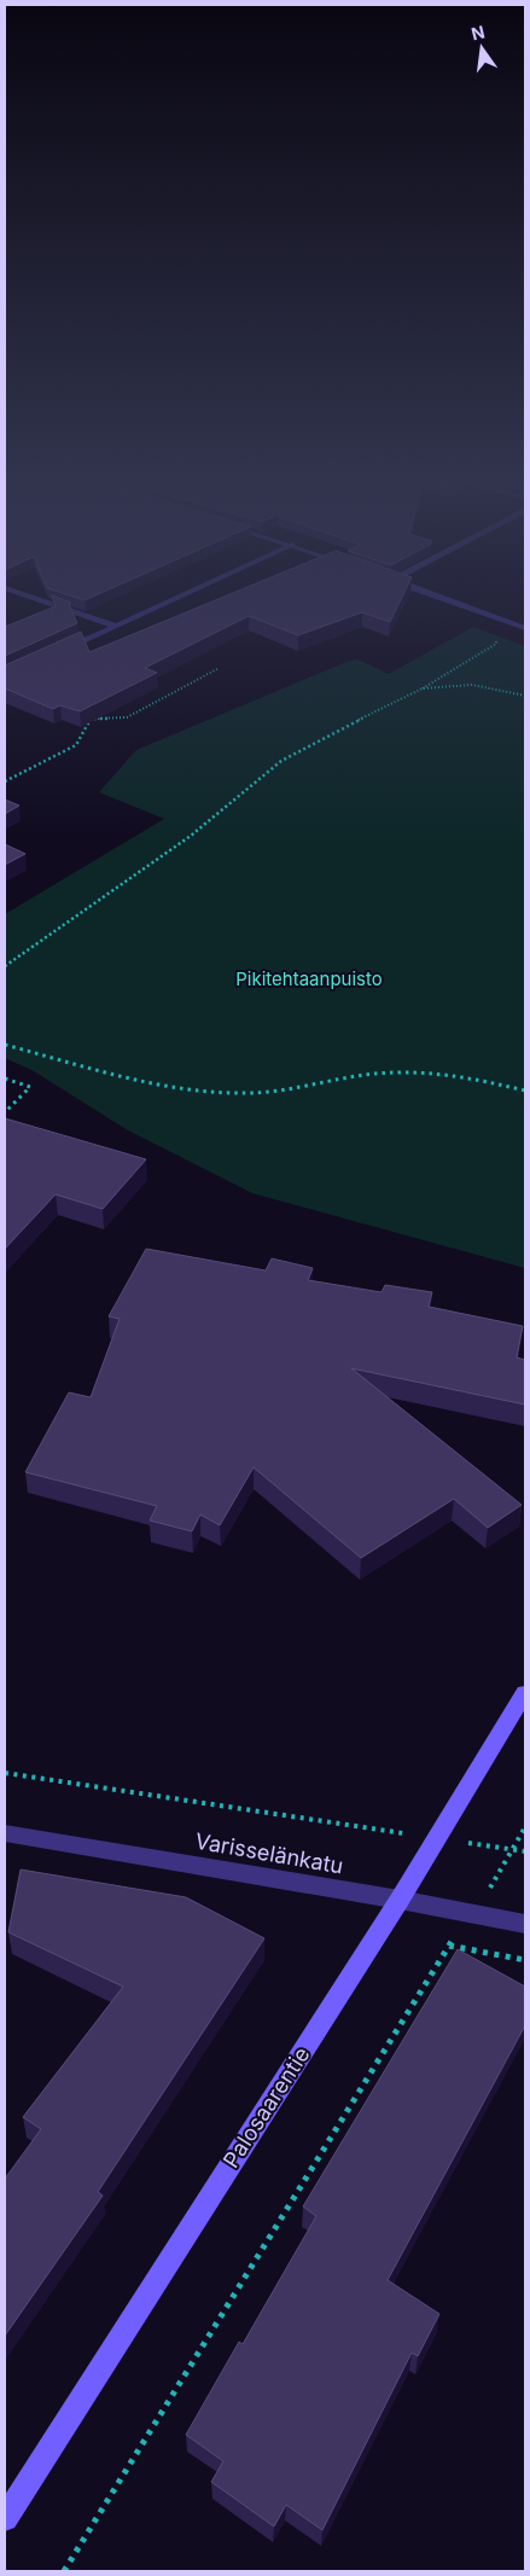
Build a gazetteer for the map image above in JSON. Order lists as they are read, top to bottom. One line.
{"streets":{"main road":["Palosaarentie"],"street":["Varisselänkatu"]},"crossings":[["Varisselänkatu","Palosaarentie"]],"parks":["Pikitehtaanpuisto"],"north":"top"}
